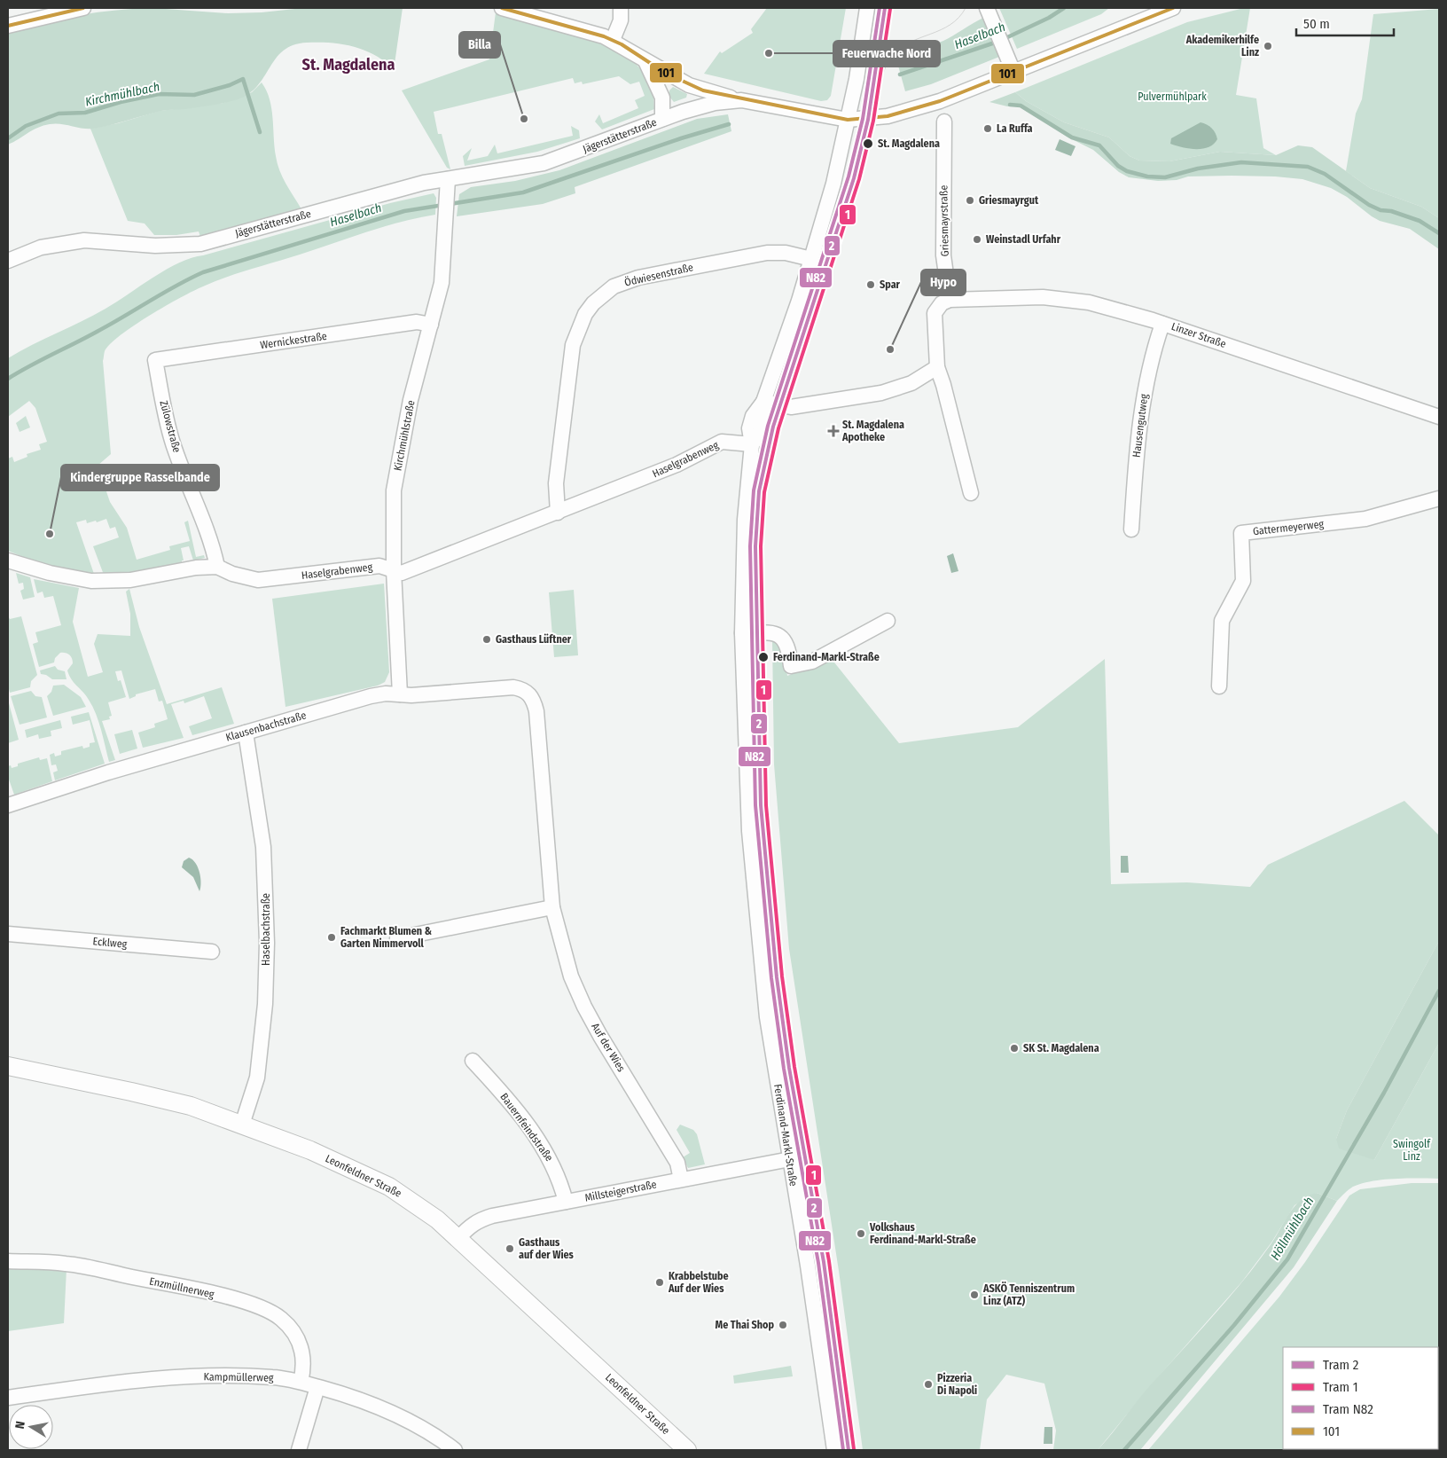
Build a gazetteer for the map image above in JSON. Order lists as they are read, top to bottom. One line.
{"streets":{"main road":["Leonfeldner Straße"],"street":["Jägerstätterstraße","Griesmayrstraße","Ödwiesenstraße","Linzer Straße","Wernickestraße","Hausengutweg","Zülowstraße","Kirchmühlstraße","Haselgrabenweg","Gattermeyerweg","Klausenbachstraße","Haselbachstraße","Ecklweg","Auf der Wies","Bauernfeindstraße","Ferdinand-Markl-Straße","Millsteigerstraße","Enzmüllnerweg","Kampmüllerweg"]},"crossings":[["Jägerstätterstraße","Kirchmühlstraße"],["Jägerstätterstraße","Ferdinand-Markl-Straße"],["Griesmayrstraße","Linzer Straße"],["Ödwiesenstraße","Haselgrabenweg"],["Ödwiesenstraße","Ferdinand-Markl-Straße"],["Linzer Straße","Hausengutweg"],["Wernickestraße","Zülowstraße"],["Wernickestraße","Kirchmühlstraße"],["Zülowstraße","Haselgrabenweg"],["Kirchmühlstraße","Haselgrabenweg"],["Kirchmühlstraße","Klausenbachstraße"],["Haselgrabenweg","Ferdinand-Markl-Straße"],["Klausenbachstraße","Haselbachstraße"],["Klausenbachstraße","Auf der Wies"],["Haselbachstraße","Leonfeldner Straße"],["Auf der Wies","Millsteigerstraße"],["Bauernfeindstraße","Millsteigerstraße"],["Ferdinand-Markl-Straße","Millsteigerstraße"],["Leonfeldner Straße","Millsteigerstraße"],["Enzmüllnerweg","Kampmüllerweg"]],"districts":["St. Magdalena"],"water":["Haselbach","Kirchmühlbach","Höllmühlbach"],"parks":["Pulvermühlpark","Swingolf Linz"],"places":{"other":["Akademikerhilfe Linz","Feuerwache Nord","Billa","La Ruffa","St. Magdalena","Griesmayrgut","Weinstadl Urfahr","Spar","Hypo","Kindergruppe Rasselbande","Gasthaus Lüftner","Ferdinand-Markl-Straße","Fachmarkt Blumen & Garten Nimmervoll","SK St. Magdalena","Volkshaus Ferdinand-Markl-Straße","Gasthaus auf der Wies","Krabbelstube Auf der Wies","ASKÖ Tenniszentrum Linz (ATZ)","Me Thai Shop","Pizzeria Di Napoli"],"health":["St. Magdalena Apotheke"]},"lines":["tram line 2","tram line N82","transit line 101","tram line 1"],"legend":["Tram 2","Tram 1","Tram N82","101"],"scale_bar":"50 m","north":"left"}
